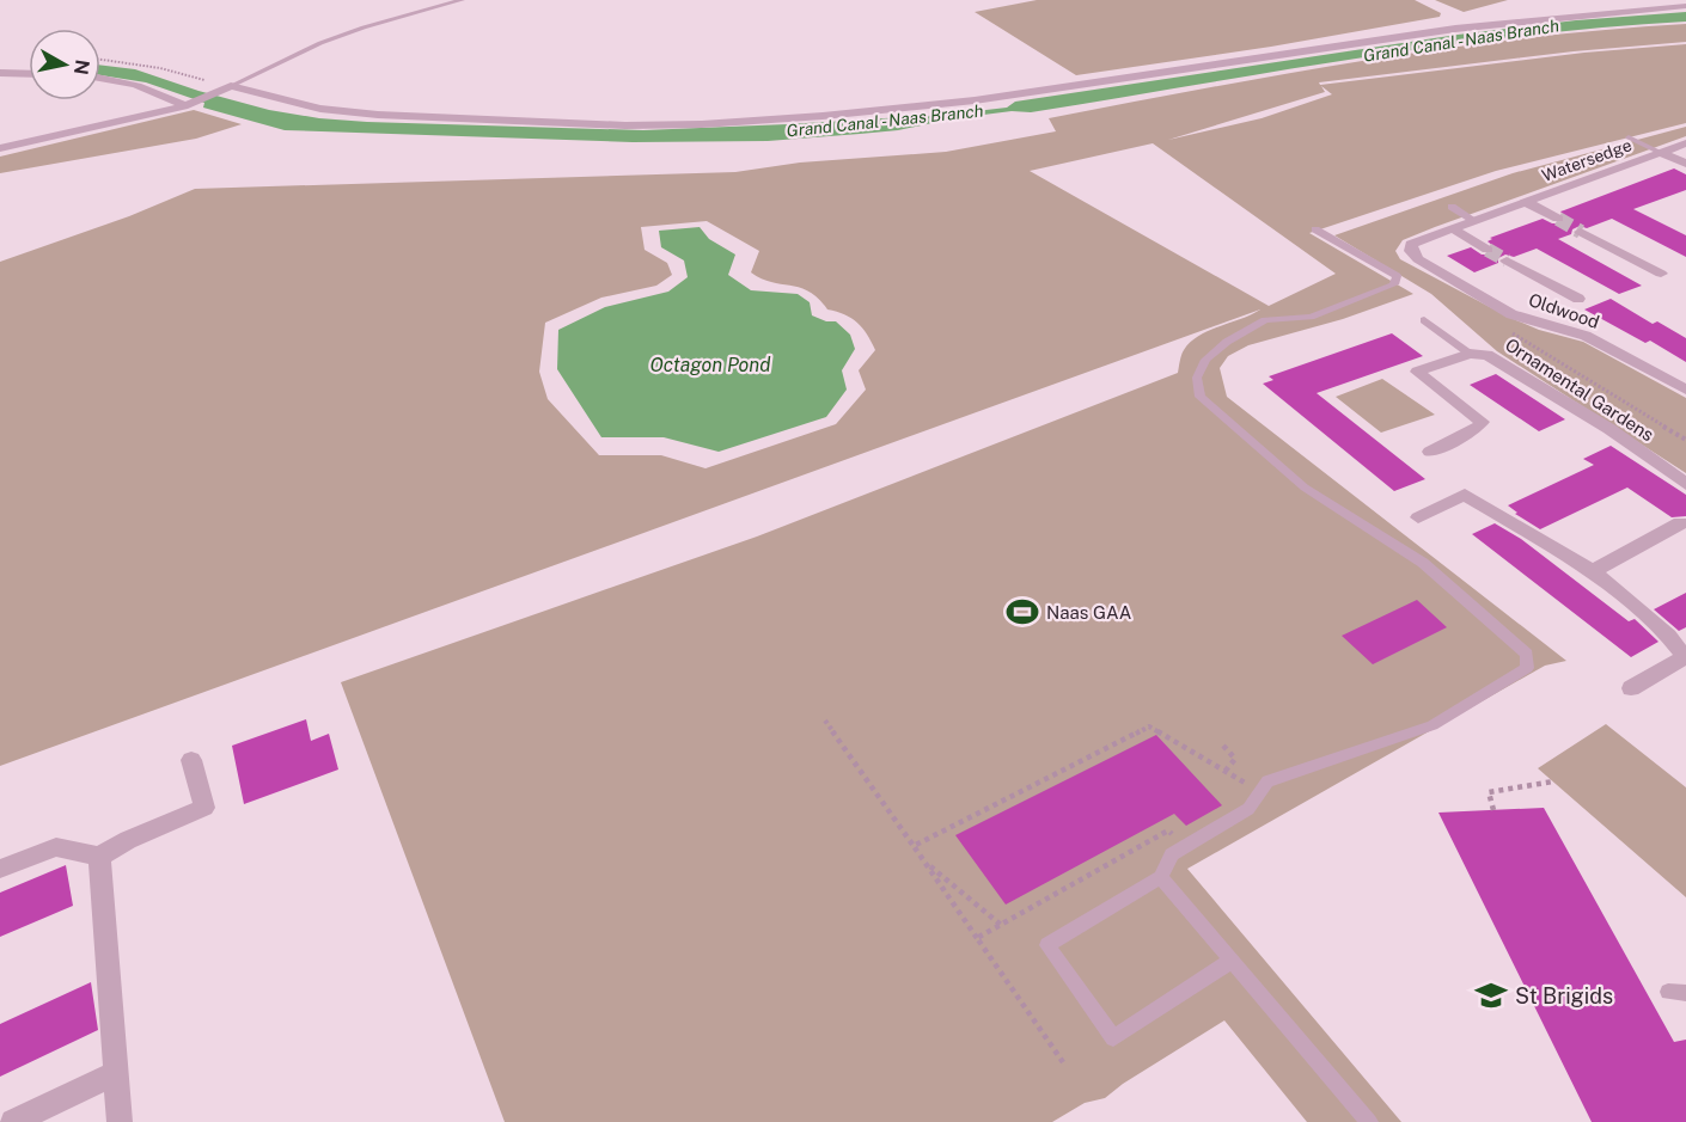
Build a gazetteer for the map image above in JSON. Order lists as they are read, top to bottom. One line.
{"streets":{"street":["Watersedge","Oldwood","Ornamental Gardens"]},"crossings":[["Watersedge","Oldwood"]],"water":["Grand Canal - Naas Branch","Octagon Pond"],"places":{"sports":["Naas GAA"],"school or university":["St Brigids"]},"north":"right"}
